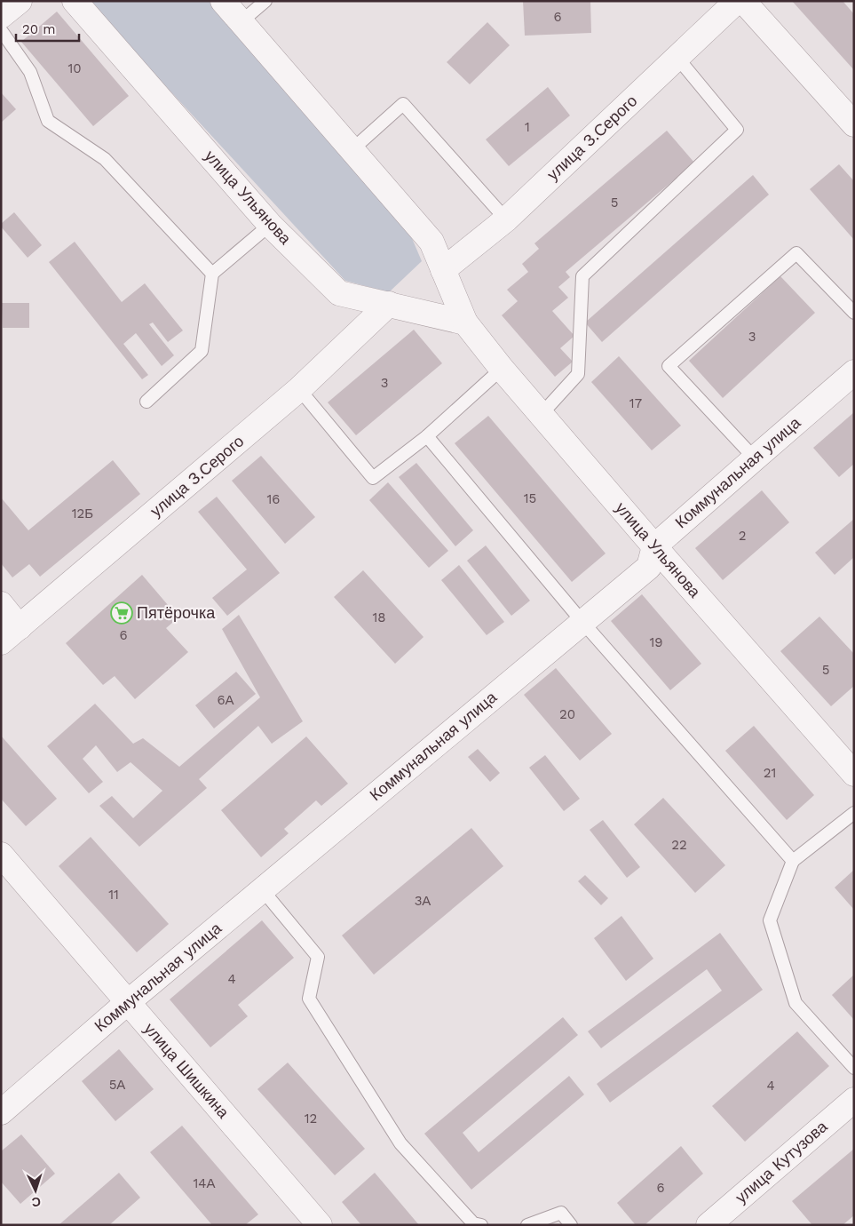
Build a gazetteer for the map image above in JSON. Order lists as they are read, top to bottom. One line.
{"streets":{"street":["улица З.Серого","улица Ульянова","Коммунальная улица","улица Шишкина","улица Кутузова"]},"crossings":[["улица З.Серого","улица Ульянова"],["улица Ульянова","Коммунальная улица"],["Коммунальная улица","улица Шишкина"]],"places":{"supermarket":["Пятёрочка"]},"house_numbers":["6","10","1","5","3","3","17","15","16","12Б","2","18","6","19","5","6А","20","21","22","11","3А","4","5А","4","12","14А","6"],"scale_bar":"20 m","north":"bottom"}
